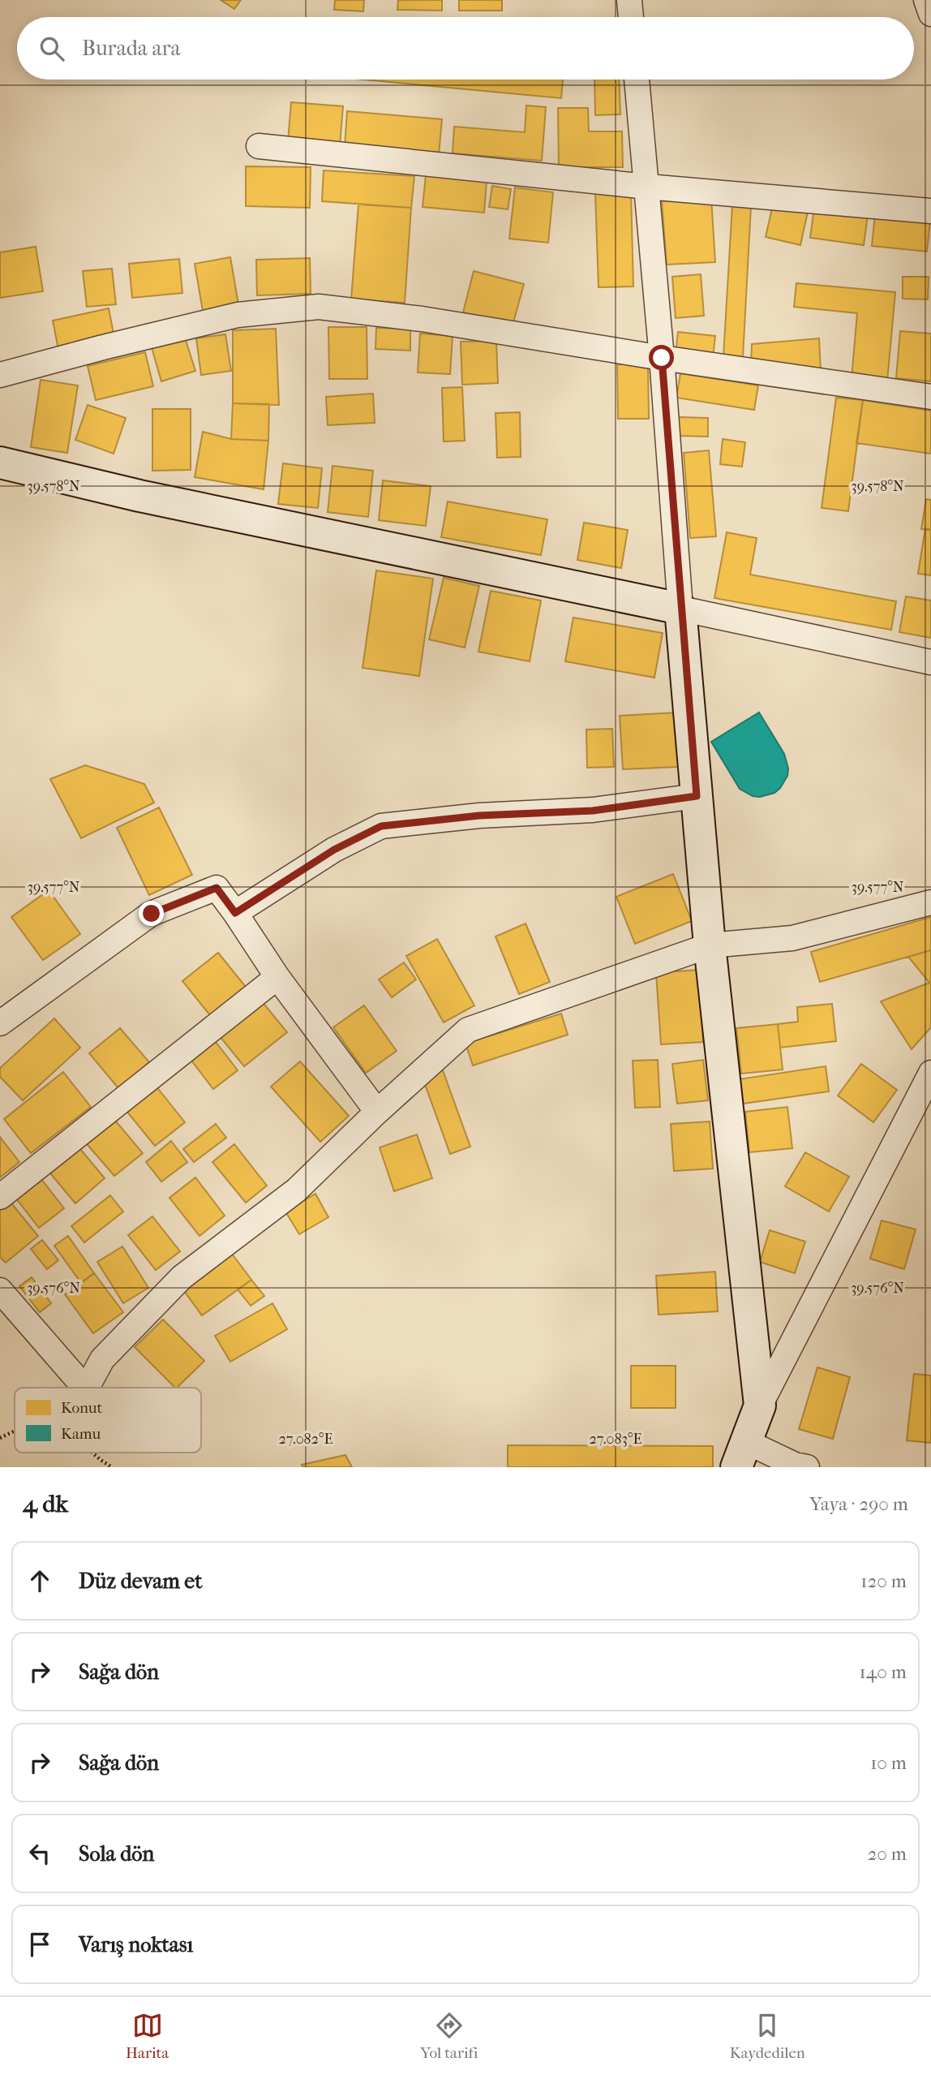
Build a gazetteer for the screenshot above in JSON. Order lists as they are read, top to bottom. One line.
{"legend":["Konut","Kamu"],"page":{"search":"Burada ara","heading":["4 dk","Yaya · 290 m"],"list":[["Düz devam et","120 m"],["Sağa dön","140 m"],["Sağa dön","10 m"],["Sola dön","20 m"],"Varış noktası"],"nav":["Harita","Yol tarifi","Kaydedilen"]},"coordinates":["39.578°N","39.577°N","39.576°N","27.082°E","27.083°E"]}
